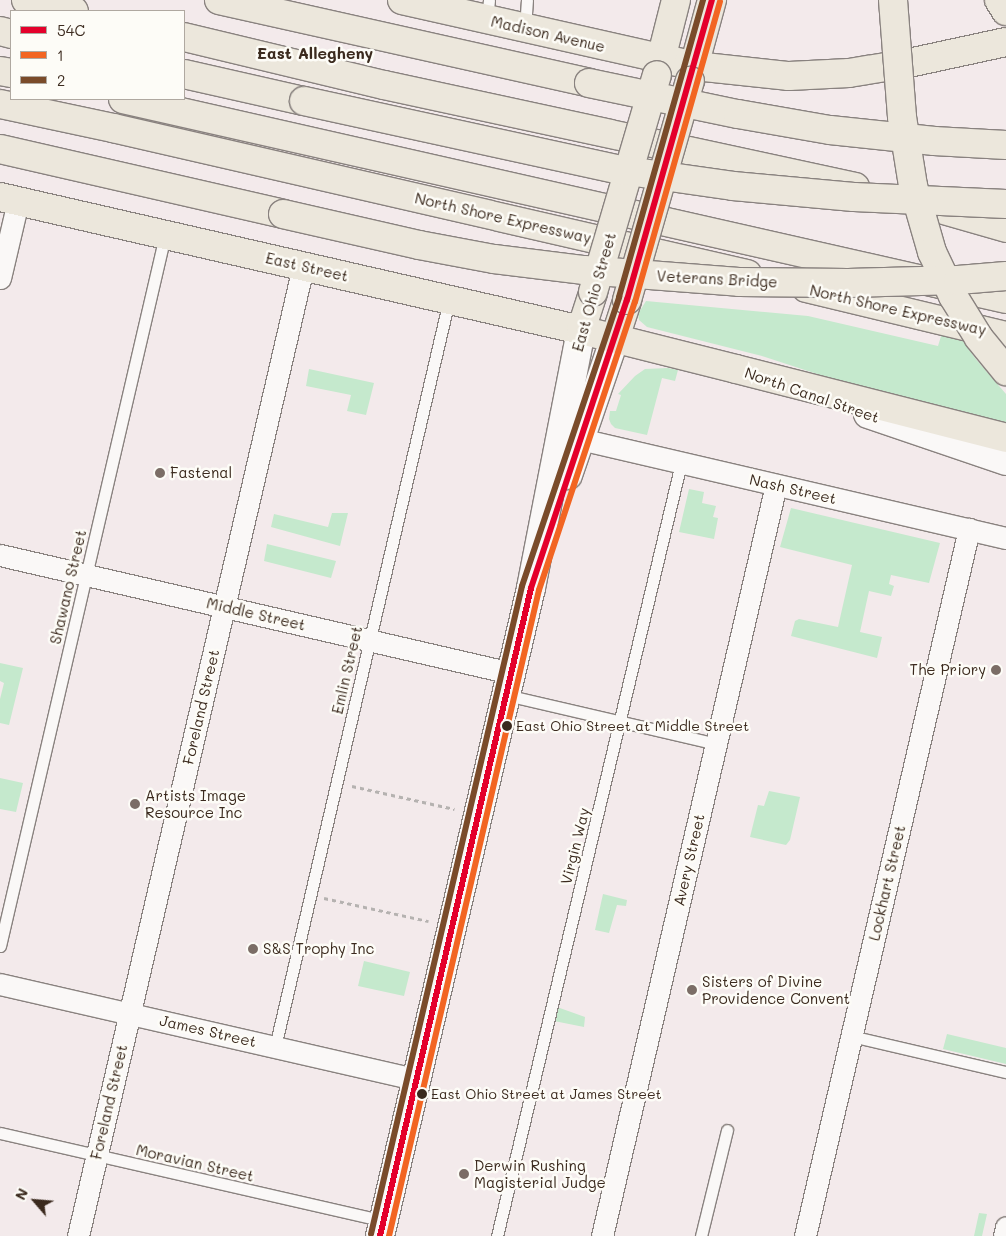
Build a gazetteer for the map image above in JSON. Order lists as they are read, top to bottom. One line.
{"streets":{"main road":["Madison Avenue","North Shore Expressway","East Street","Veterans Bridge","East Ohio Street","North Canal Street"],"street":["Nash Street","Middle Street","Foreland Street","Avery Street","Lockhart Street","James Street"],"lane":["Shawano Street","Emlin Street","Virgin Way","Moravian Street"]},"crossings":[["Madison Avenue","East Ohio Street"],["East Street","East Ohio Street"],["East Street","North Canal Street"],["East Street","Shawano Street"],["East Street","Emlin Street"],["East Street","Foreland Street"],["East Ohio Street","North Canal Street"],["East Ohio Street","Nash Street"],["East Ohio Street","Middle Street"],["East Ohio Street","James Street"],["East Ohio Street","Moravian Street"],["Nash Street","Virgin Way"],["Nash Street","Avery Street"],["Nash Street","Lockhart Street"],["Shawano Street","Middle Street"],["Middle Street","Emlin Street"],["Middle Street","Foreland Street"],["Middle Street","Virgin Way"],["Middle Street","Avery Street"],["Emlin Street","James Street"],["Foreland Street","James Street"],["Foreland Street","Moravian Street"]],"districts":["East Allegheny"],"places":["Fastenal","The Priory","East Ohio Street at Middle Street","Artists Image Resource Inc","S&S Trophy Inc","Sisters of Divine Providence Convent","East Ohio Street at James Street","Derwin Rushing Magisterial Judge"],"lines":["transit line 54C","transit line 2","transit line 1"],"legend":["54C","1","2"],"north":"top left"}
